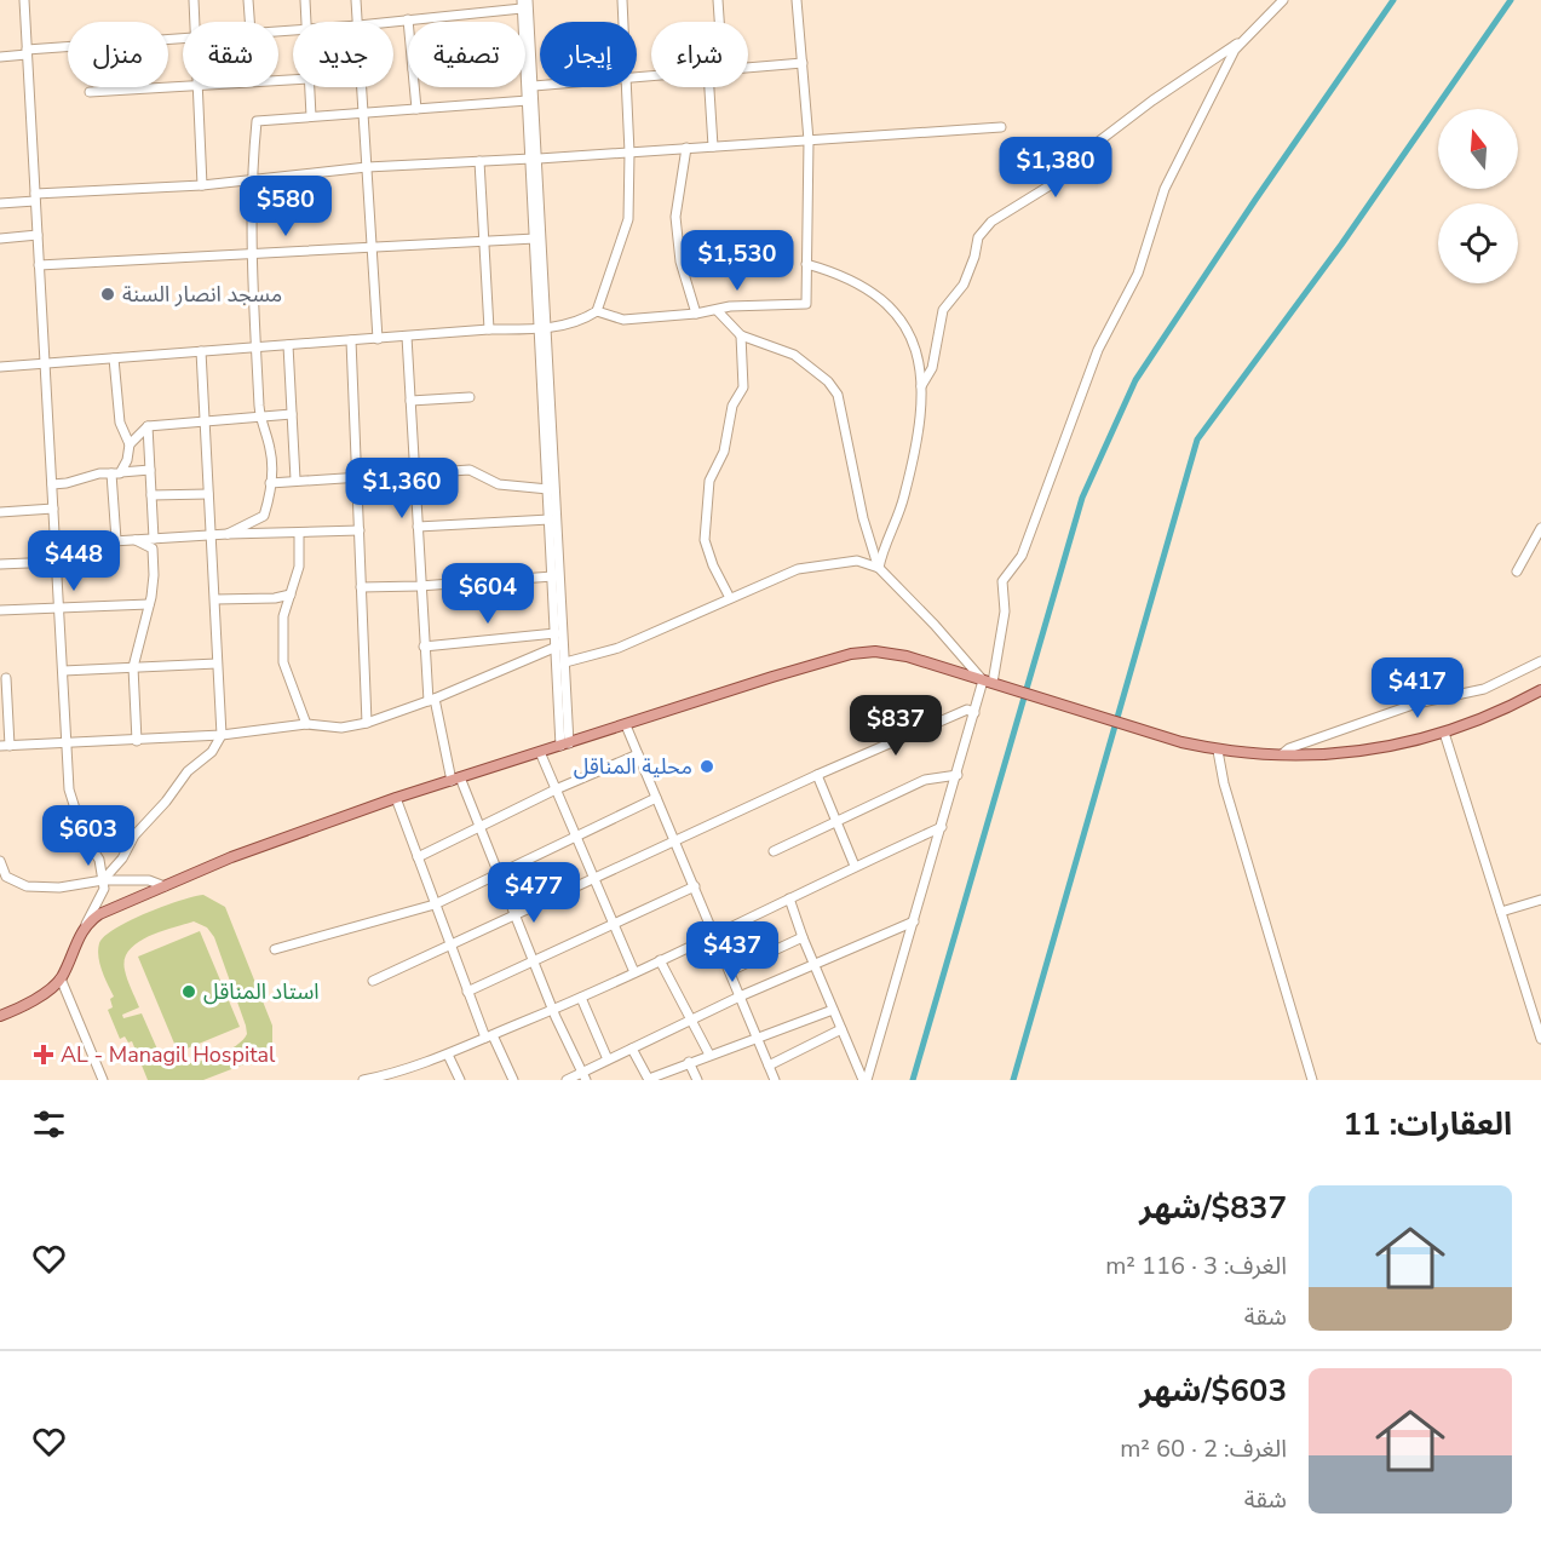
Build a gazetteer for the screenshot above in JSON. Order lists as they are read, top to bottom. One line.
{"places":{"other":["مسجد انصار السنة","محلية المناقل","استاد المناقل"],"health":["AL - Managil Hospital"]},"north":"top","page":{"chip":["شراء","إيجار","تصفية","جديد","شقة","منزل"],"price":["$1,380","$580","$1,530","$1,360","$448","$604","$417","$837","$603","$477","$437"],"heading":"العقارات: 11","list":[{"name":"$837/شهر","note":"الغرف: 3 · 116 m² · شقة"},{"name":"$603/شهر","note":"الغرف: 2 · 60 m² · شقة"}]}}
